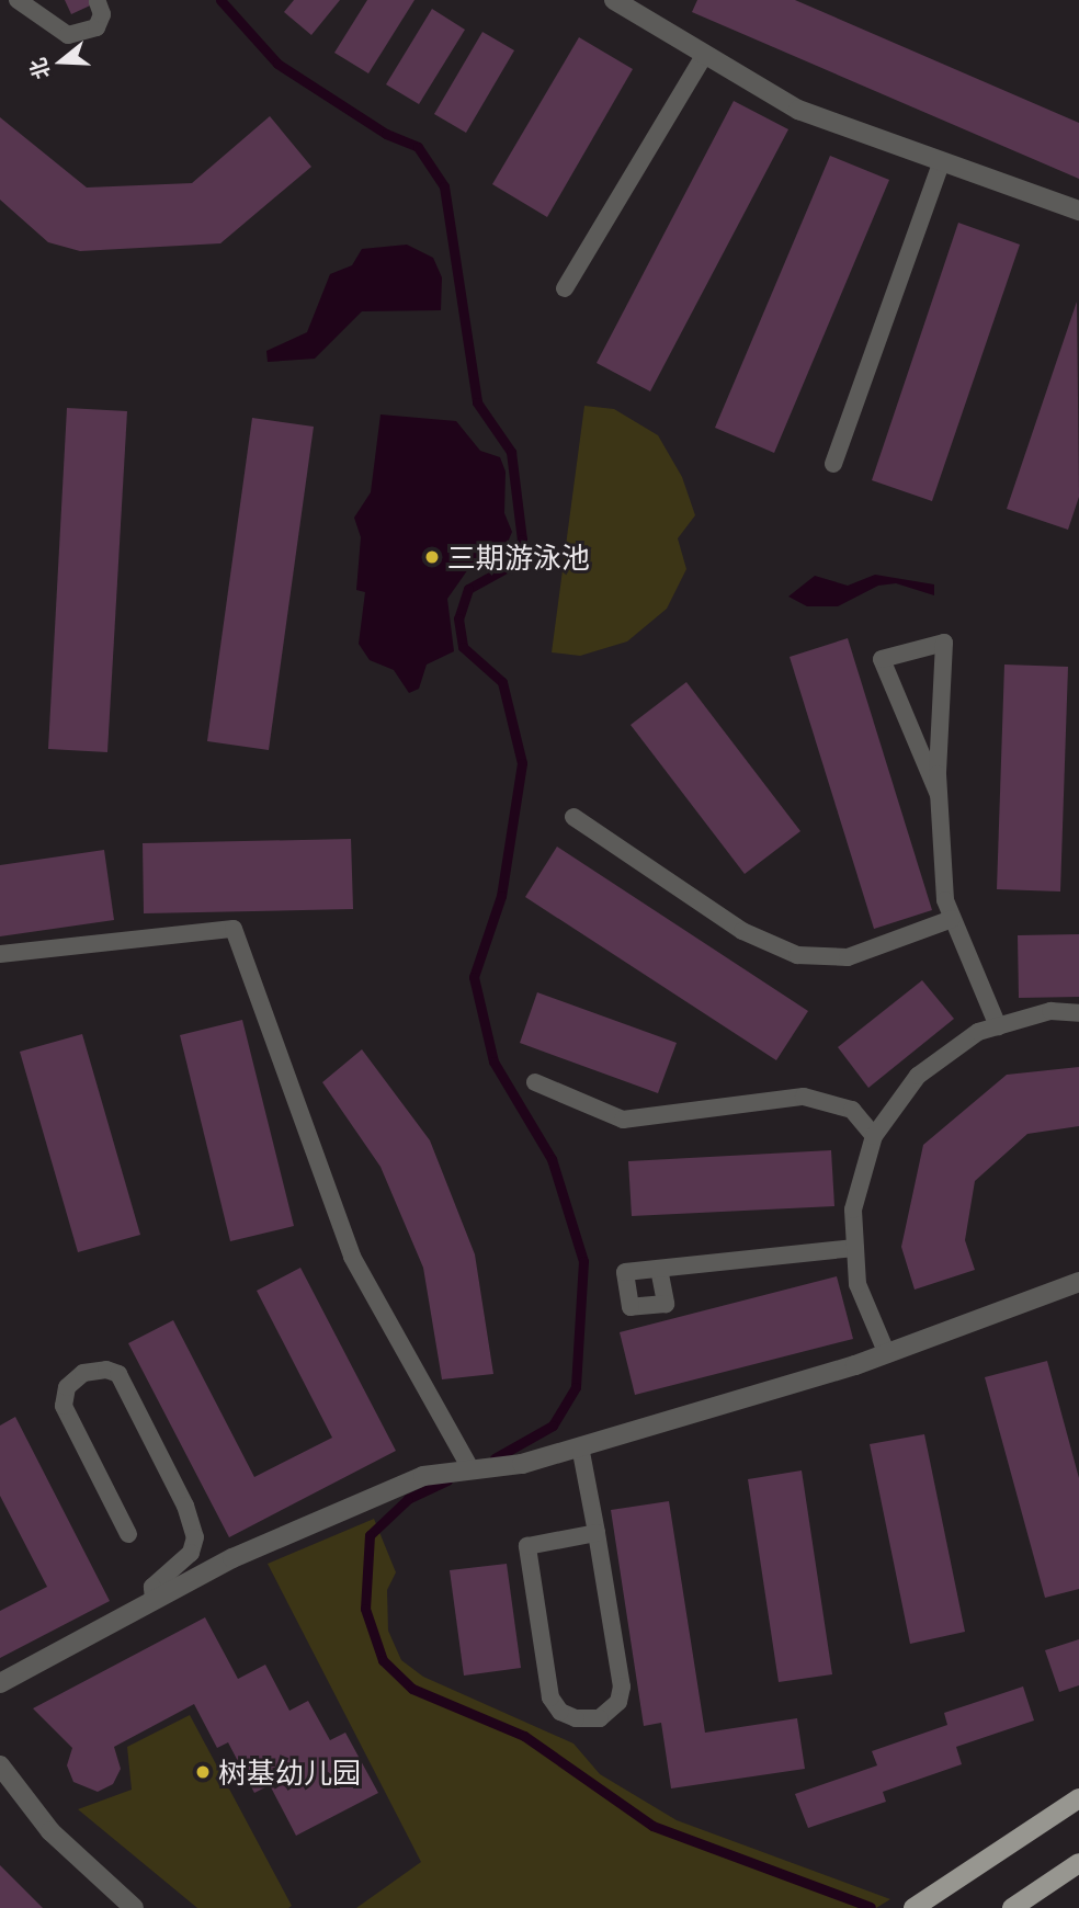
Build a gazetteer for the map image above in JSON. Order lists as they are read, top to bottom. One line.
{"places":["三期游泳池","树基幼儿园"],"north":"left"}
